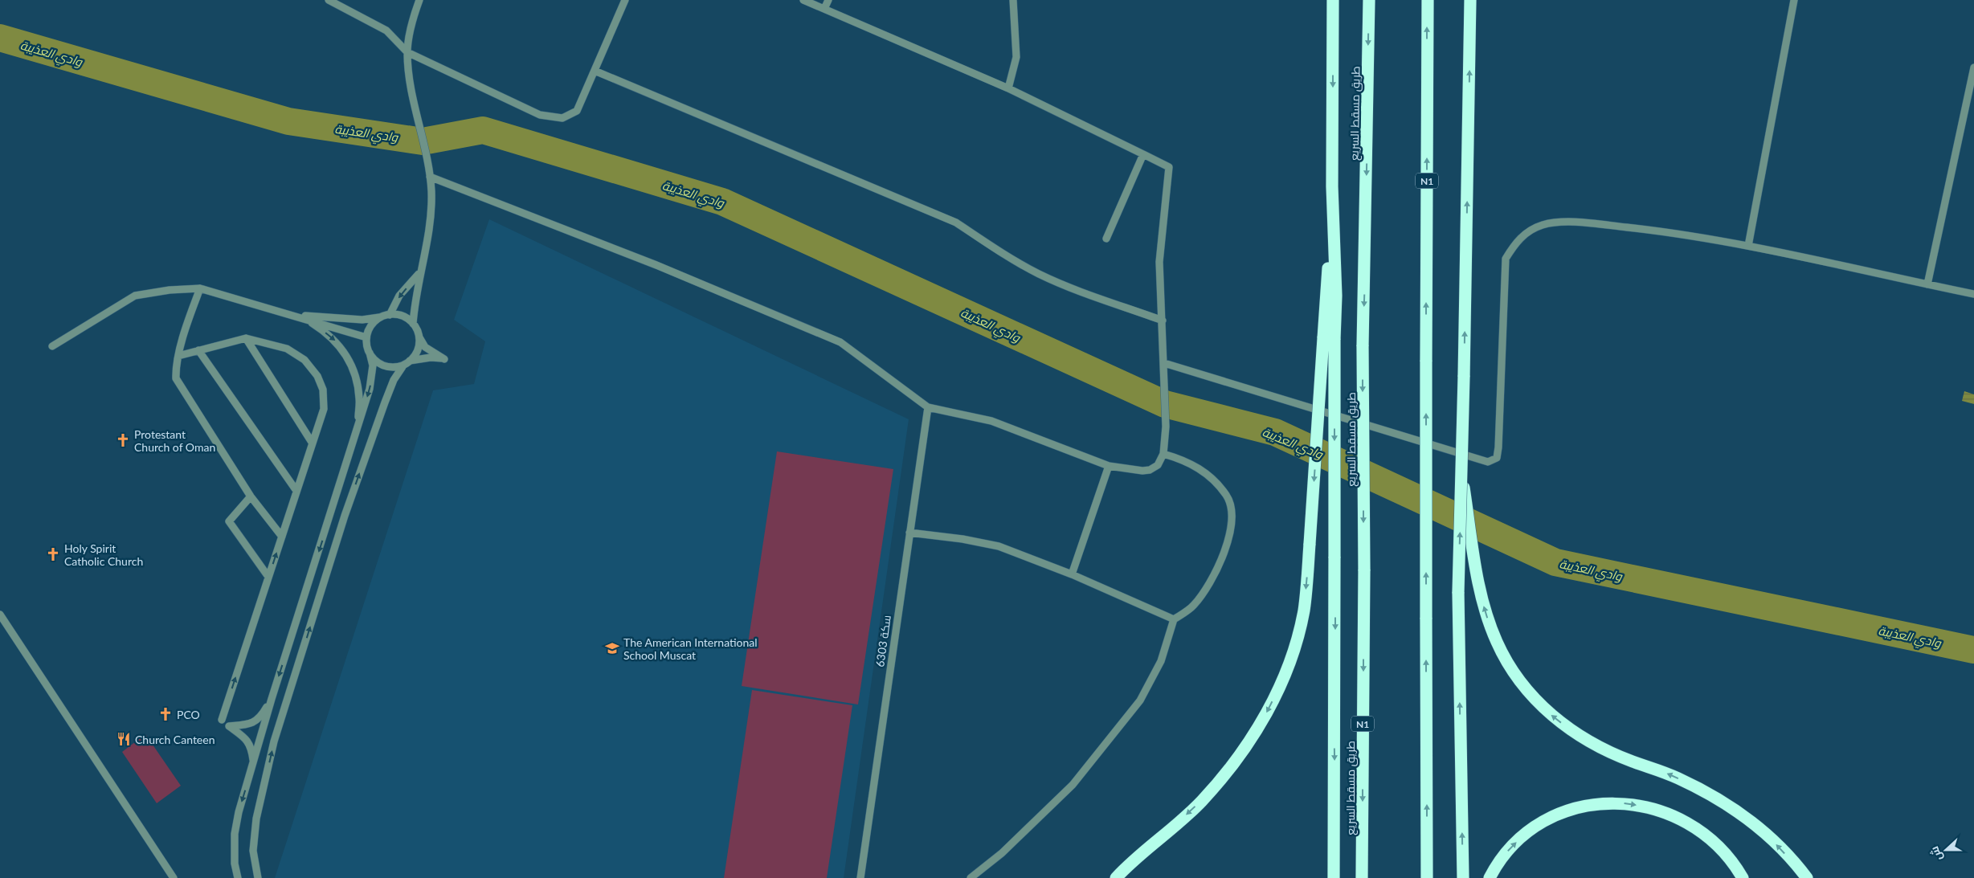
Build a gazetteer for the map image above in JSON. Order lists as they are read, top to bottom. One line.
{"streets":{"highway":["طريق مسقط السريع","N1"],"street":["سكة 6303"]},"water":["وادي العذيبة"],"places":{"church":["Protestant Church of Oman","Holy Spirit Catholic Church","PCO"],"school or university":["The American International School Muscat"],"restaurant":["Church Canteen"]},"north":"left"}
